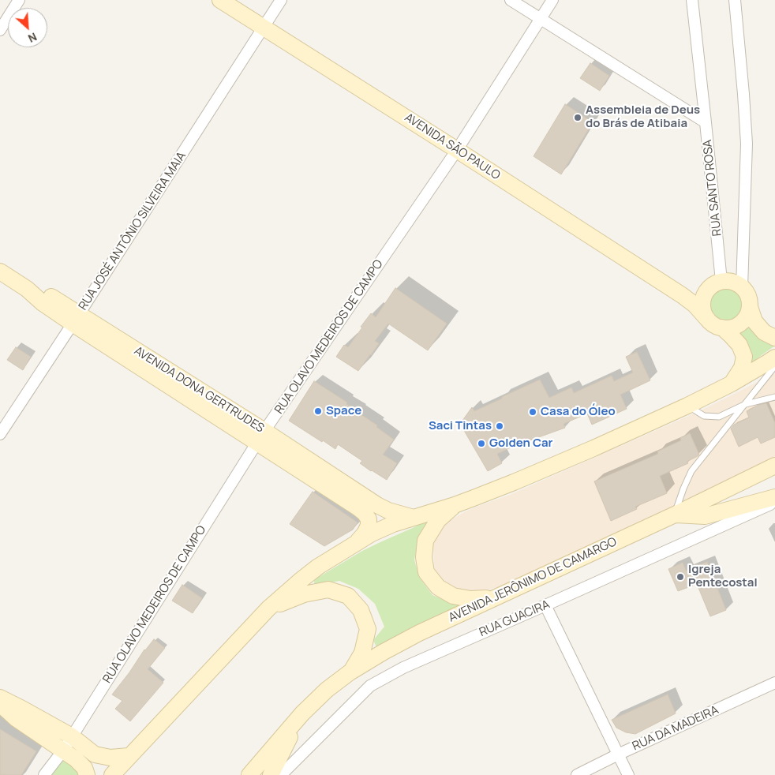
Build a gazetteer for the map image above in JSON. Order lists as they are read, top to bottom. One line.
{"streets":{"main road":["AVENIDA SÃO PAULO","AVENIDA DONA GERTRUDES","AVENIDA JERÔNIMO DE CAMARGO"],"street":["RUA SANTO ROSA","RUA JOSÉ ANTÔNIO SILVEIRA MAIA","RUA OLAVO MEDEIROS DE CAMPO","RUA GUACIRA","RUA DA MADEIRA"]},"crossings":[["AVENIDA SÃO PAULO","RUA SANTO ROSA"],["AVENIDA SÃO PAULO","RUA JOSÉ ANTÔNIO SILVEIRA MAIA"],["AVENIDA SÃO PAULO","RUA OLAVO MEDEIROS DE CAMPO"],["RUA JOSÉ ANTÔNIO SILVEIRA MAIA","AVENIDA DONA GERTRUDES"],["RUA OLAVO MEDEIROS DE CAMPO","AVENIDA DONA GERTRUDES"]],"places":["Assembleia de Deus do Brás de Atibaia","Space","Casa do Óleo","Saci Tintas","Golden Car","Igreja Pentecostal"],"north":"bottom right"}
